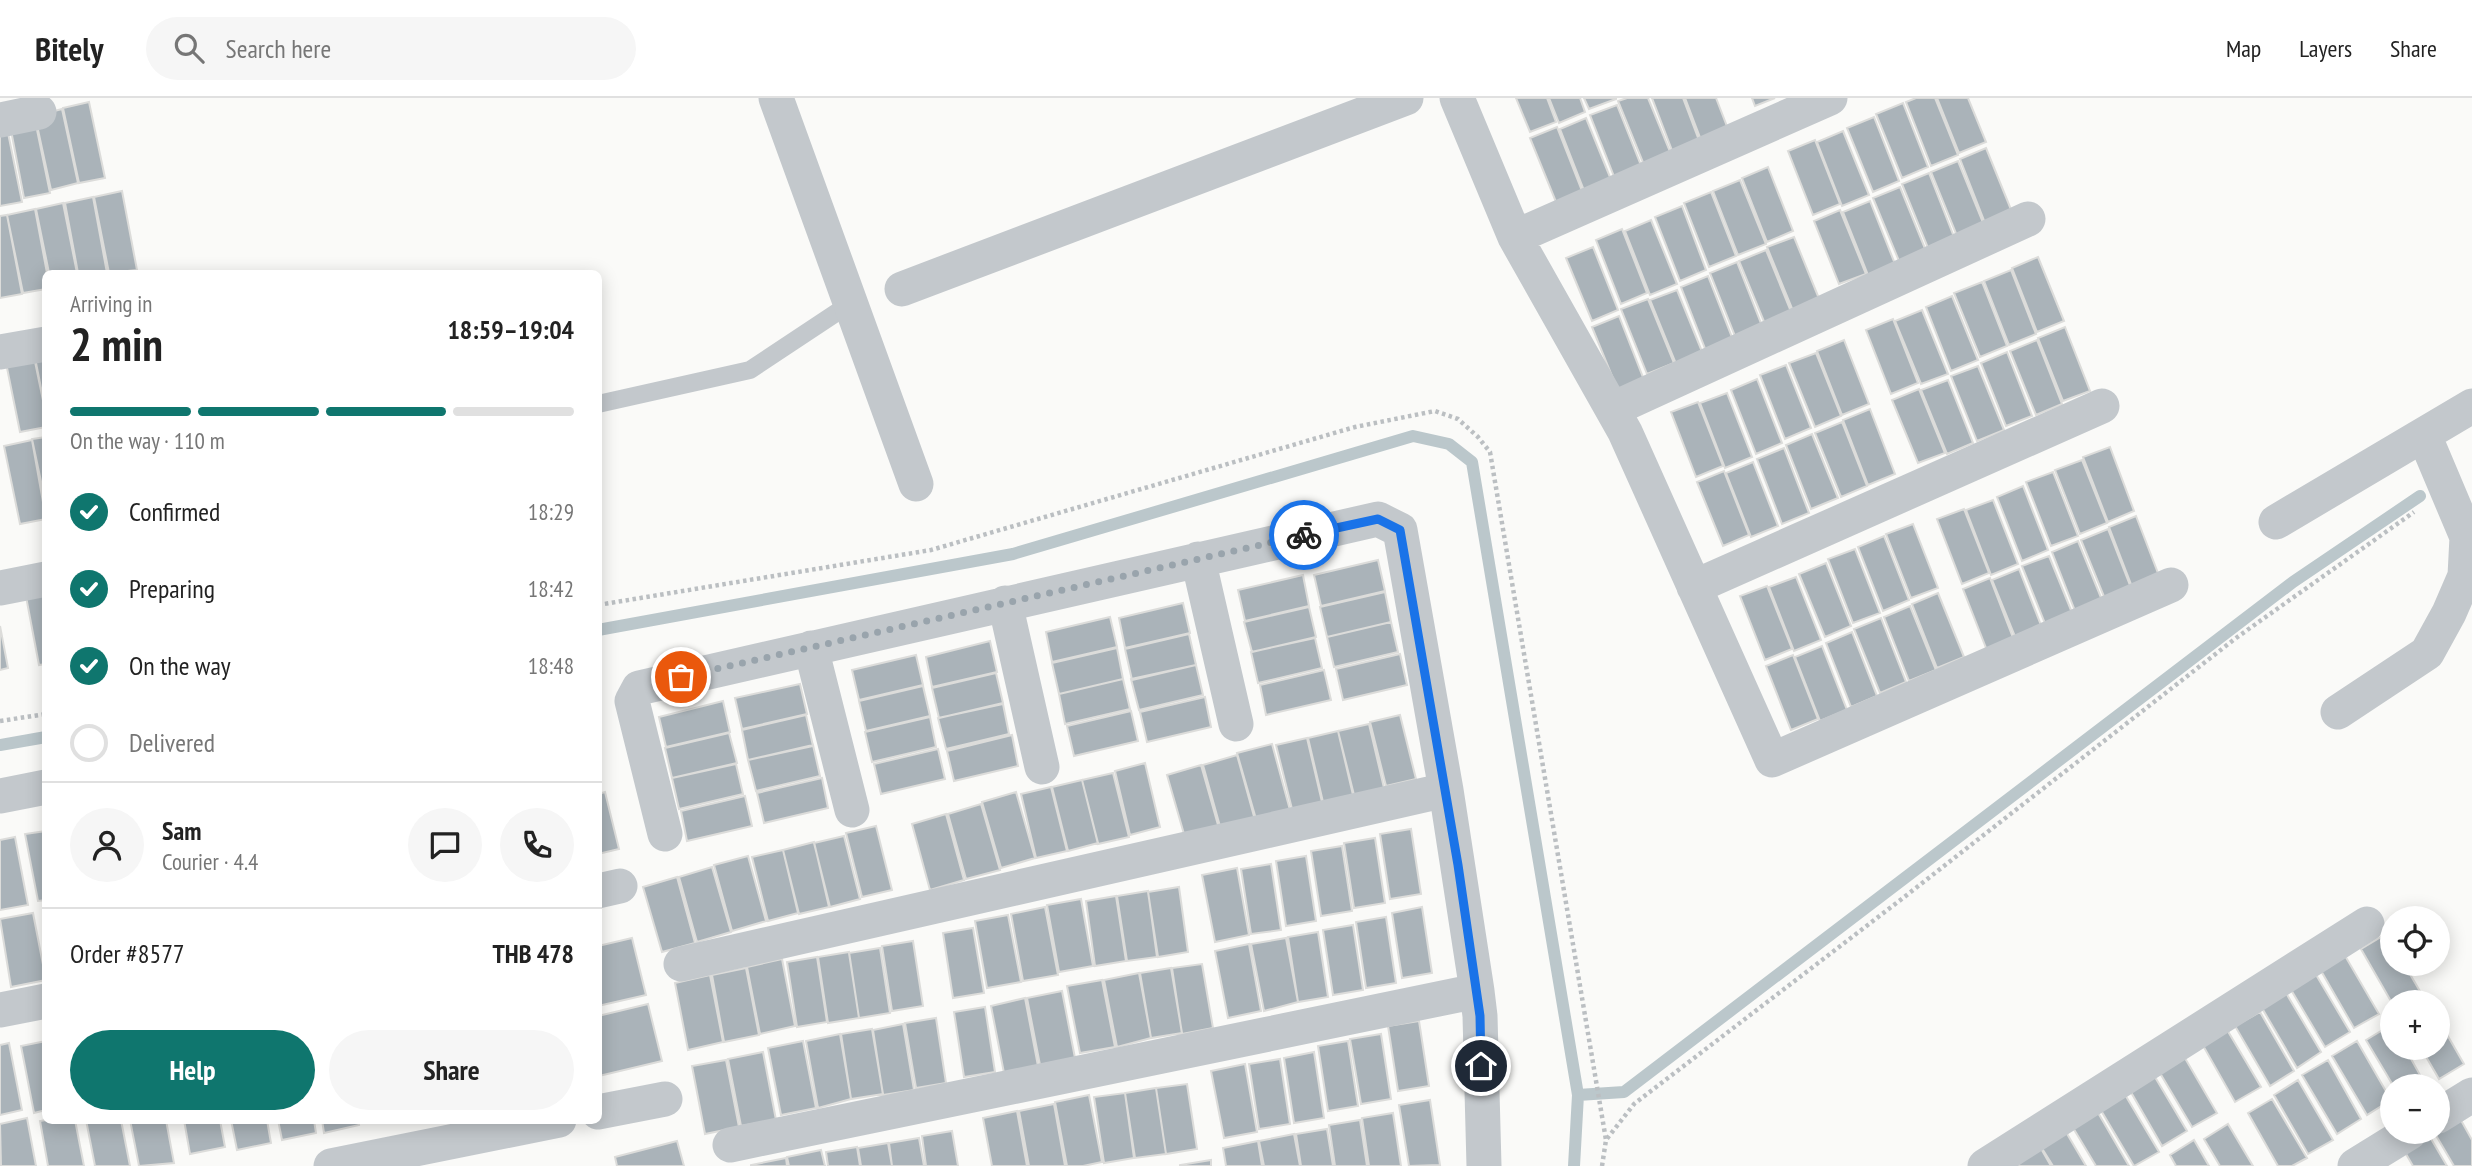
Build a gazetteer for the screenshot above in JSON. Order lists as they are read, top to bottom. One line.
{"page":{"header":"Bitely","search":"Search here","nav":["Map","Layers","Share"],"heading":["2 min","Arriving in","18:59–19:04"],"panel":["Sam","Courier · 4.4","Order #8577","THB 478"],"bar":"On the way · 110 m","list":[["Confirmed","18:29"],["Preparing","18:42"],["On the way","18:48"],"Delivered"],"map_buttons":["+","−"],"buttons":["Help","Share"]}}
